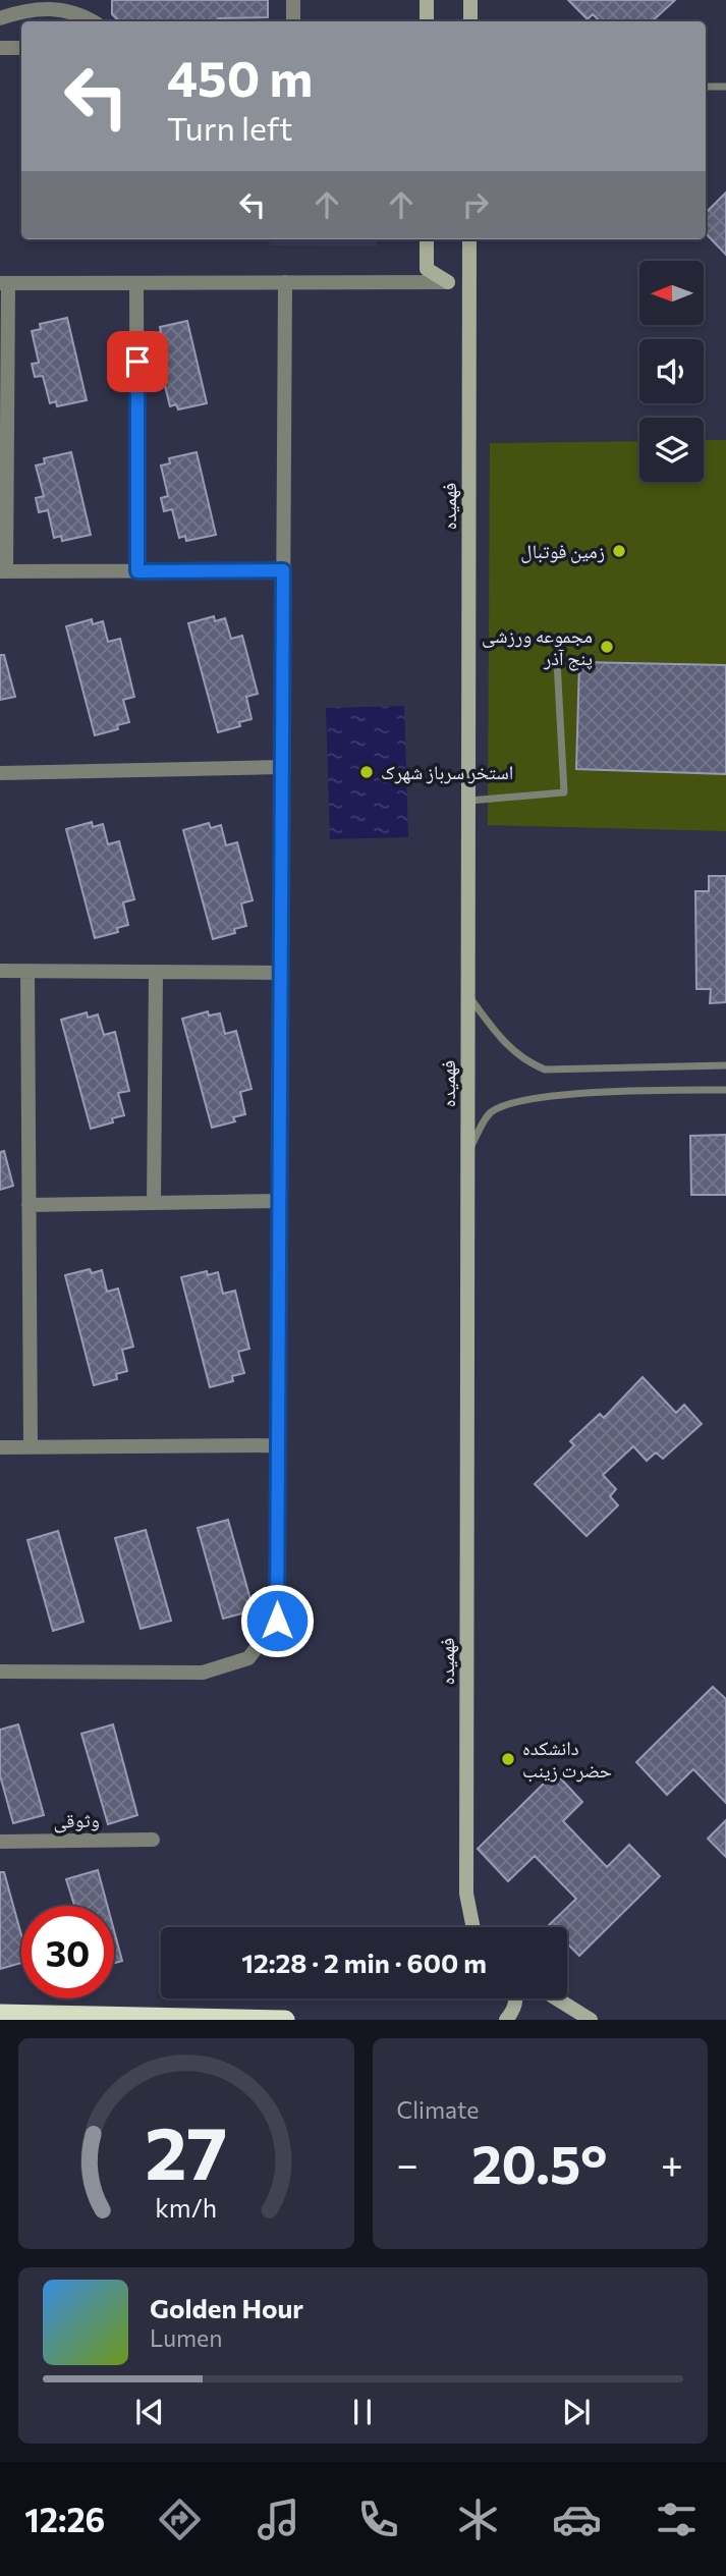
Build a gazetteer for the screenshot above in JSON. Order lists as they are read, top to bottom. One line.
{"streets":{"main road":["فهمیده"],"street":["وثوقی"]},"places":["زمین فوتبال","مجموعه ورزشی پنج آذر","استخر سرباز شهرک","دانشکده حضرت زینب"],"north":"left","page":{"turn":["450 m","Turn left"],"limit":"30","trip":"12:28 · 2 min · 600 m","tile":"Climate","heat":["−","20.5°","+"],"song":["Golden Hour","Lumen"],"tabs":"12:26","gauge":["27","km/h"]}}
